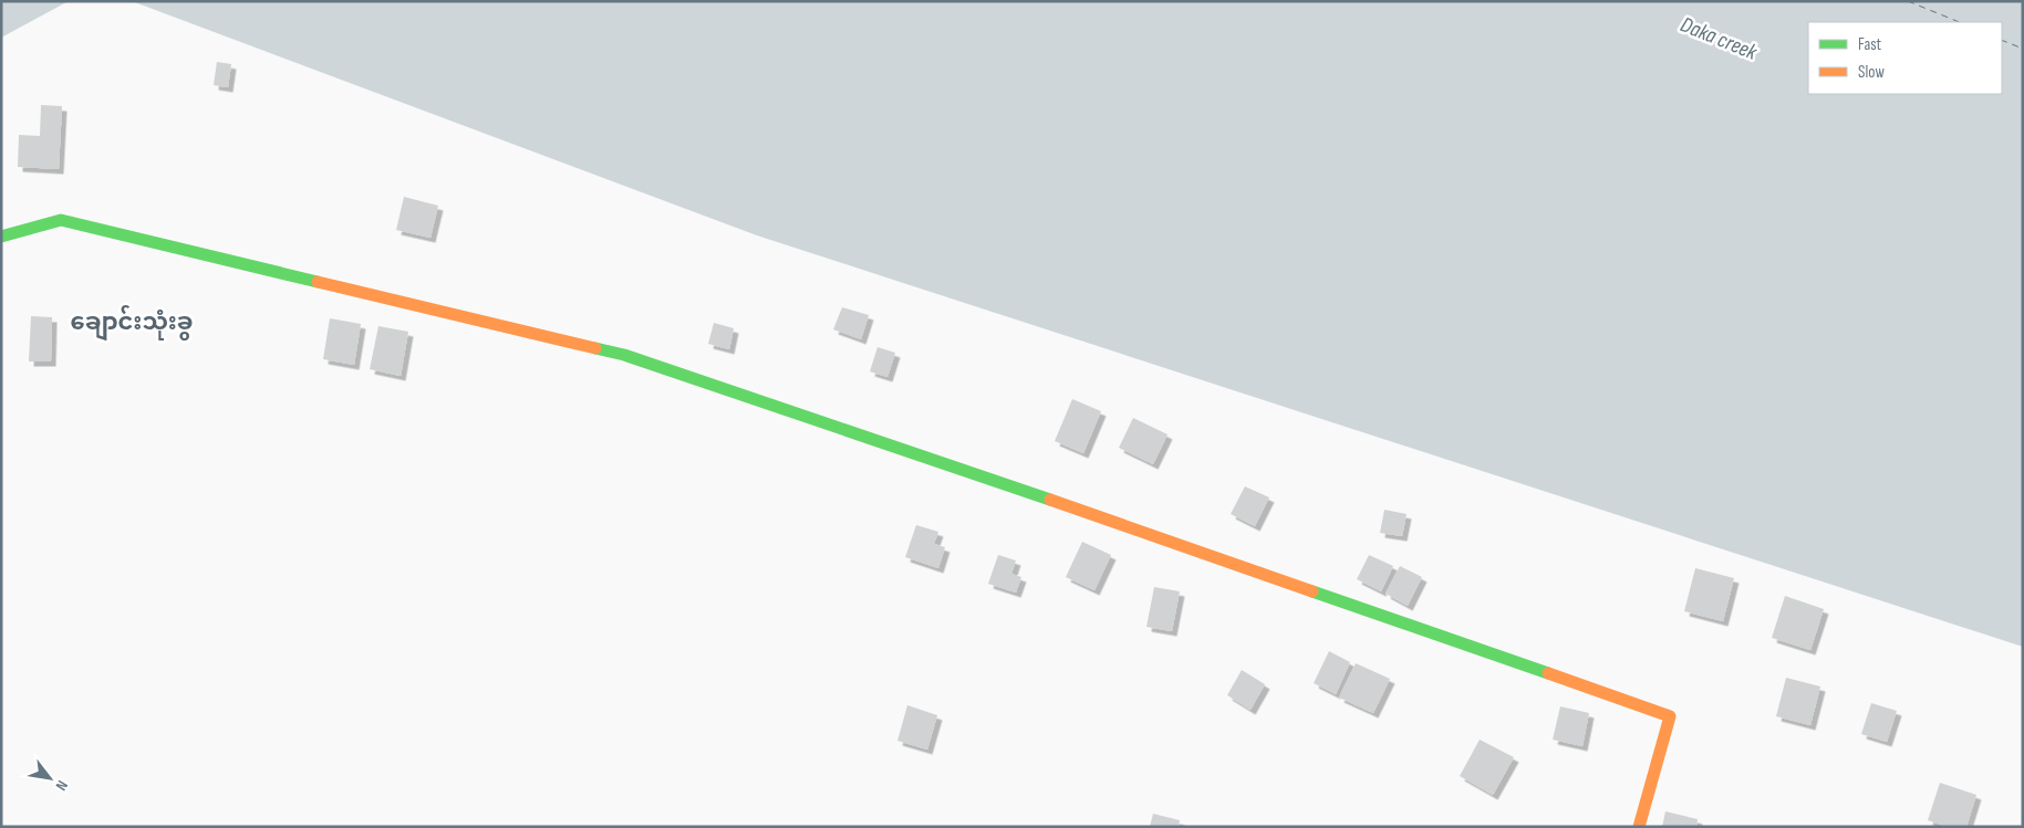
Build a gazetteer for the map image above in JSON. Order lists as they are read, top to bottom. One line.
{"districts":["ချောင်းသုံးခွ"],"water":["Daka creek"],"legend":["Fast","Slow"],"north":"bottom right"}
